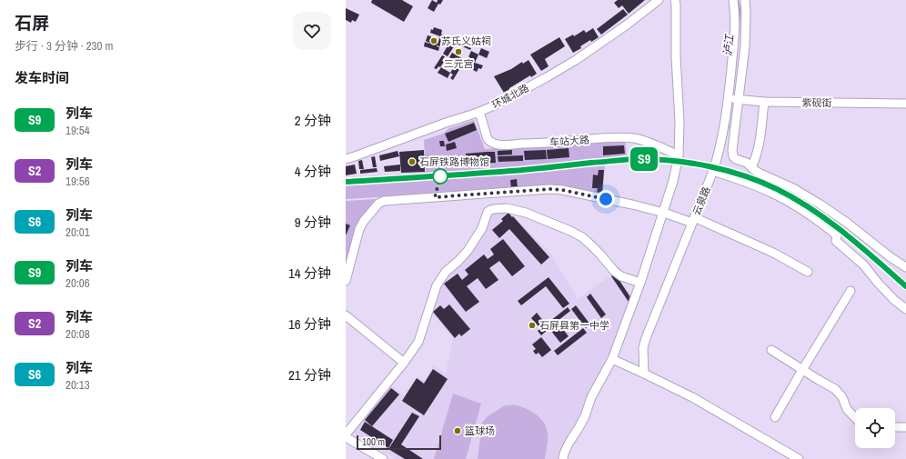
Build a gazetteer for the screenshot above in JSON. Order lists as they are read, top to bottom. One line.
{"streets":{"street":["环城北路","紫砚街","车站大路","云泉路"]},"crossings":[["环城北路","车站大路"],["紫砚街","云泉路"]],"water":["泸江"],"places":["苏氏义姑祠","三元宫","石屏铁路博物馆","石屏县第一中学","篮球场"],"scale_bar":"100 m","page":{"heading":[["石屏","步行 · 3 分钟 · 230 m"],"发车时间"],"on_map":"S9","list":[{"mark":"S9","name":"列车","note":"19:54","value":"2 分钟"},{"mark":"S2","name":"列车","note":"19:56","value":"4 分钟"},{"mark":"S6","name":"列车","note":"20:01","value":"9 分钟"},{"mark":"S9","name":"列车","note":"20:06","value":"14 分钟"},{"mark":"S2","name":"列车","note":"20:08","value":"16 分钟"},{"mark":"S6","name":"列车","note":"20:13","value":"21 分钟"}],"scale":"100 m"}}
